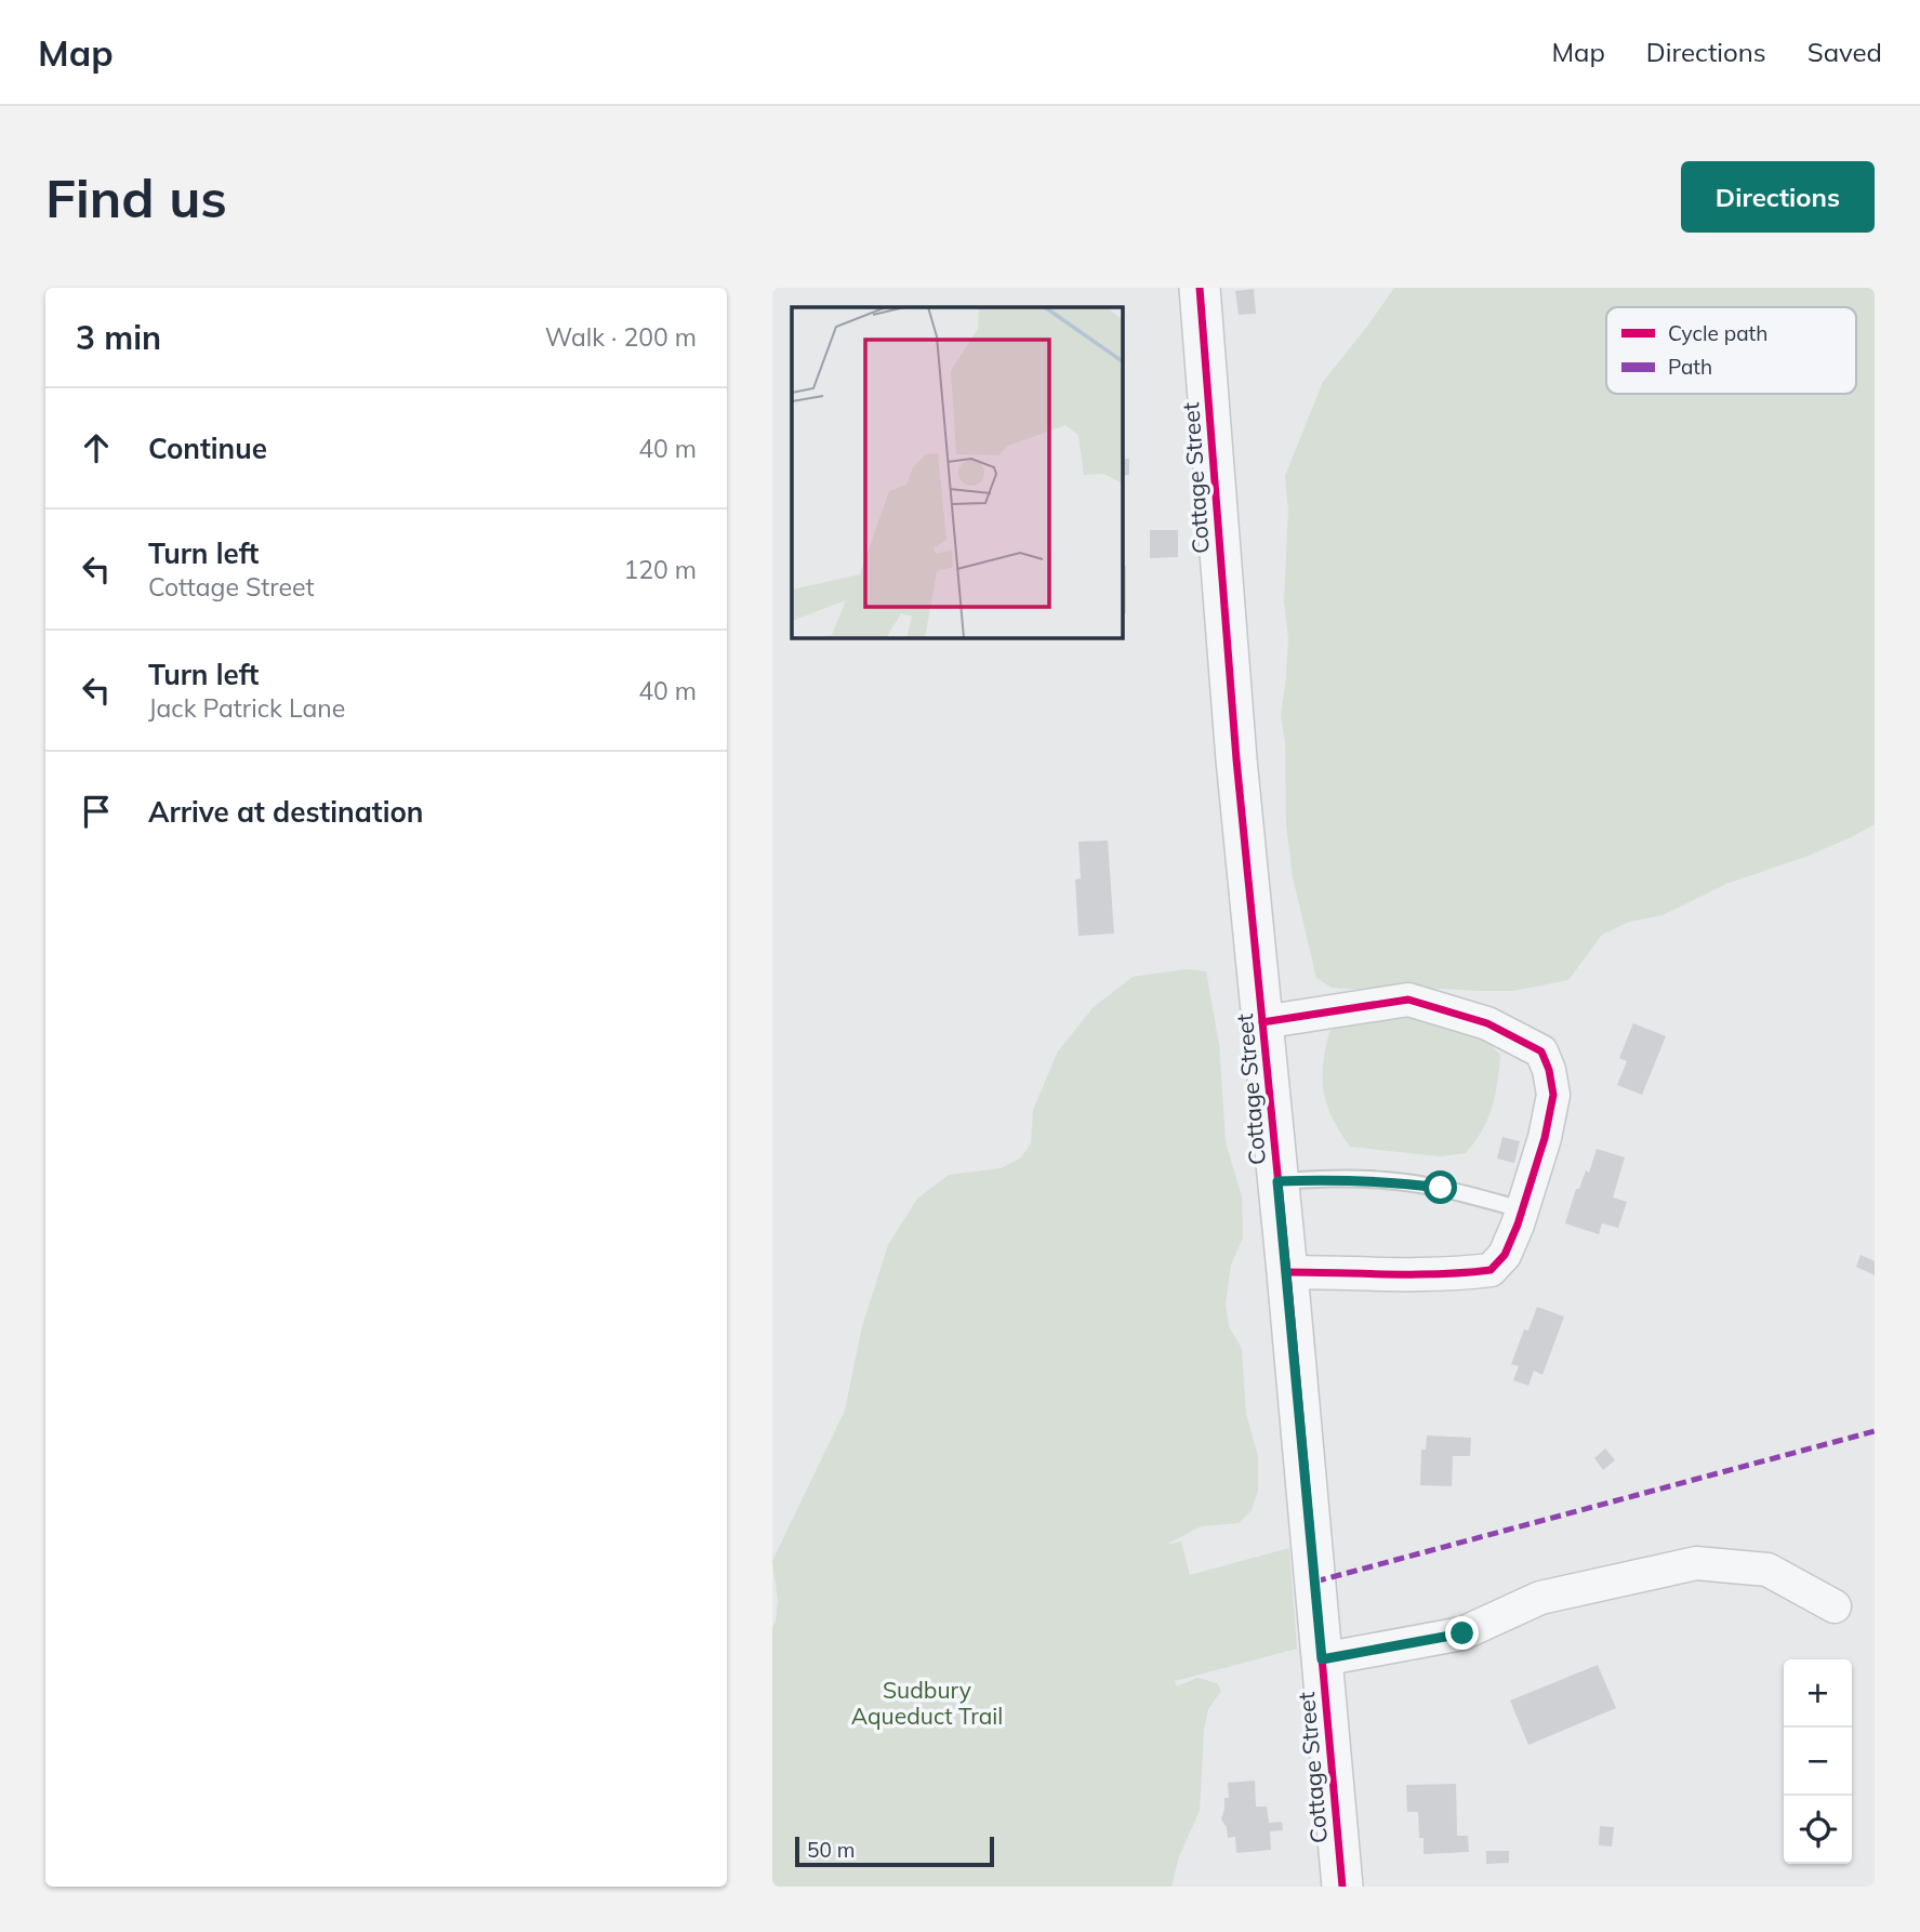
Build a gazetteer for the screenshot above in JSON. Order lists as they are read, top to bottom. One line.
{"streets":{"street":["Cottage Street"]},"parks":["Sudbury Aqueduct Trail"],"legend":["Cycle path","Path"],"scale_bar":"50 m","page":{"header":"Map","nav":["Map","Directions","Saved"],"buttons":"Directions","title":"Find us","heading":["3 min","Walk · 200 m"],"list":[["Continue","40 m"],["Turn left","Cottage Street","120 m"],["Turn left","Jack Patrick Lane","40 m"],"Arrive at destination"],"map_buttons":["+","−"],"scale":"50 m"}}
